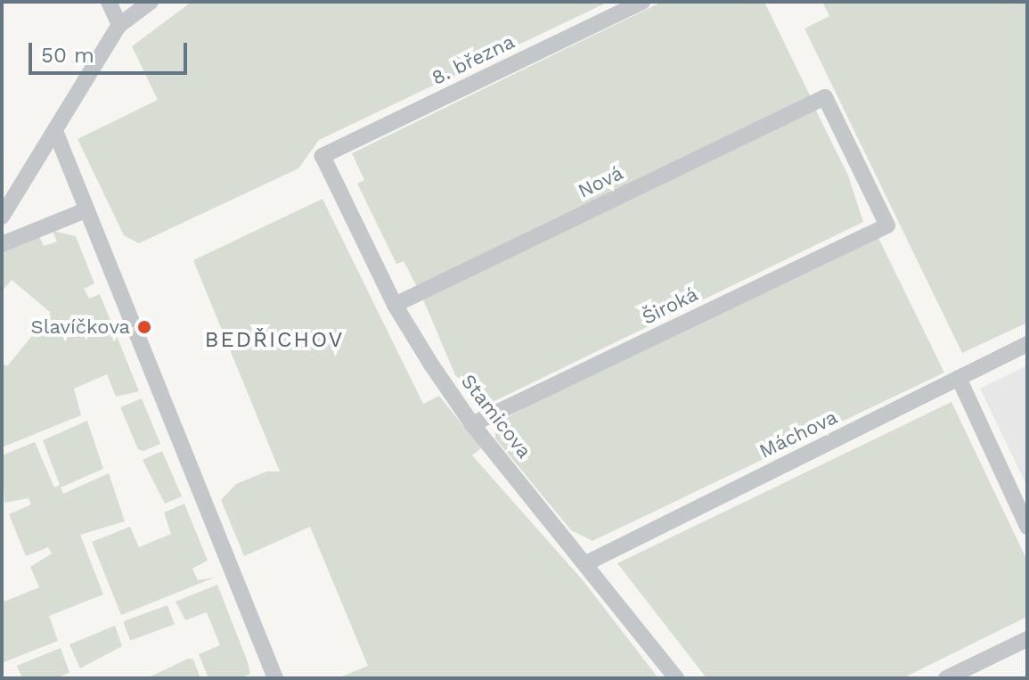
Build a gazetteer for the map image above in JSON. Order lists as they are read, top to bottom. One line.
{"streets":{"street":["8. března","Nová","Široká","Stamicova","Máchova"]},"crossings":[["8. března","Stamicova"],["Nová","Široká"],["Nová","Stamicova"],["Široká","Stamicova"],["Stamicova","Máchova"]],"districts":["BEDŘICHOV"],"places":["Slavíčkova"],"scale_bar":"50 m"}
